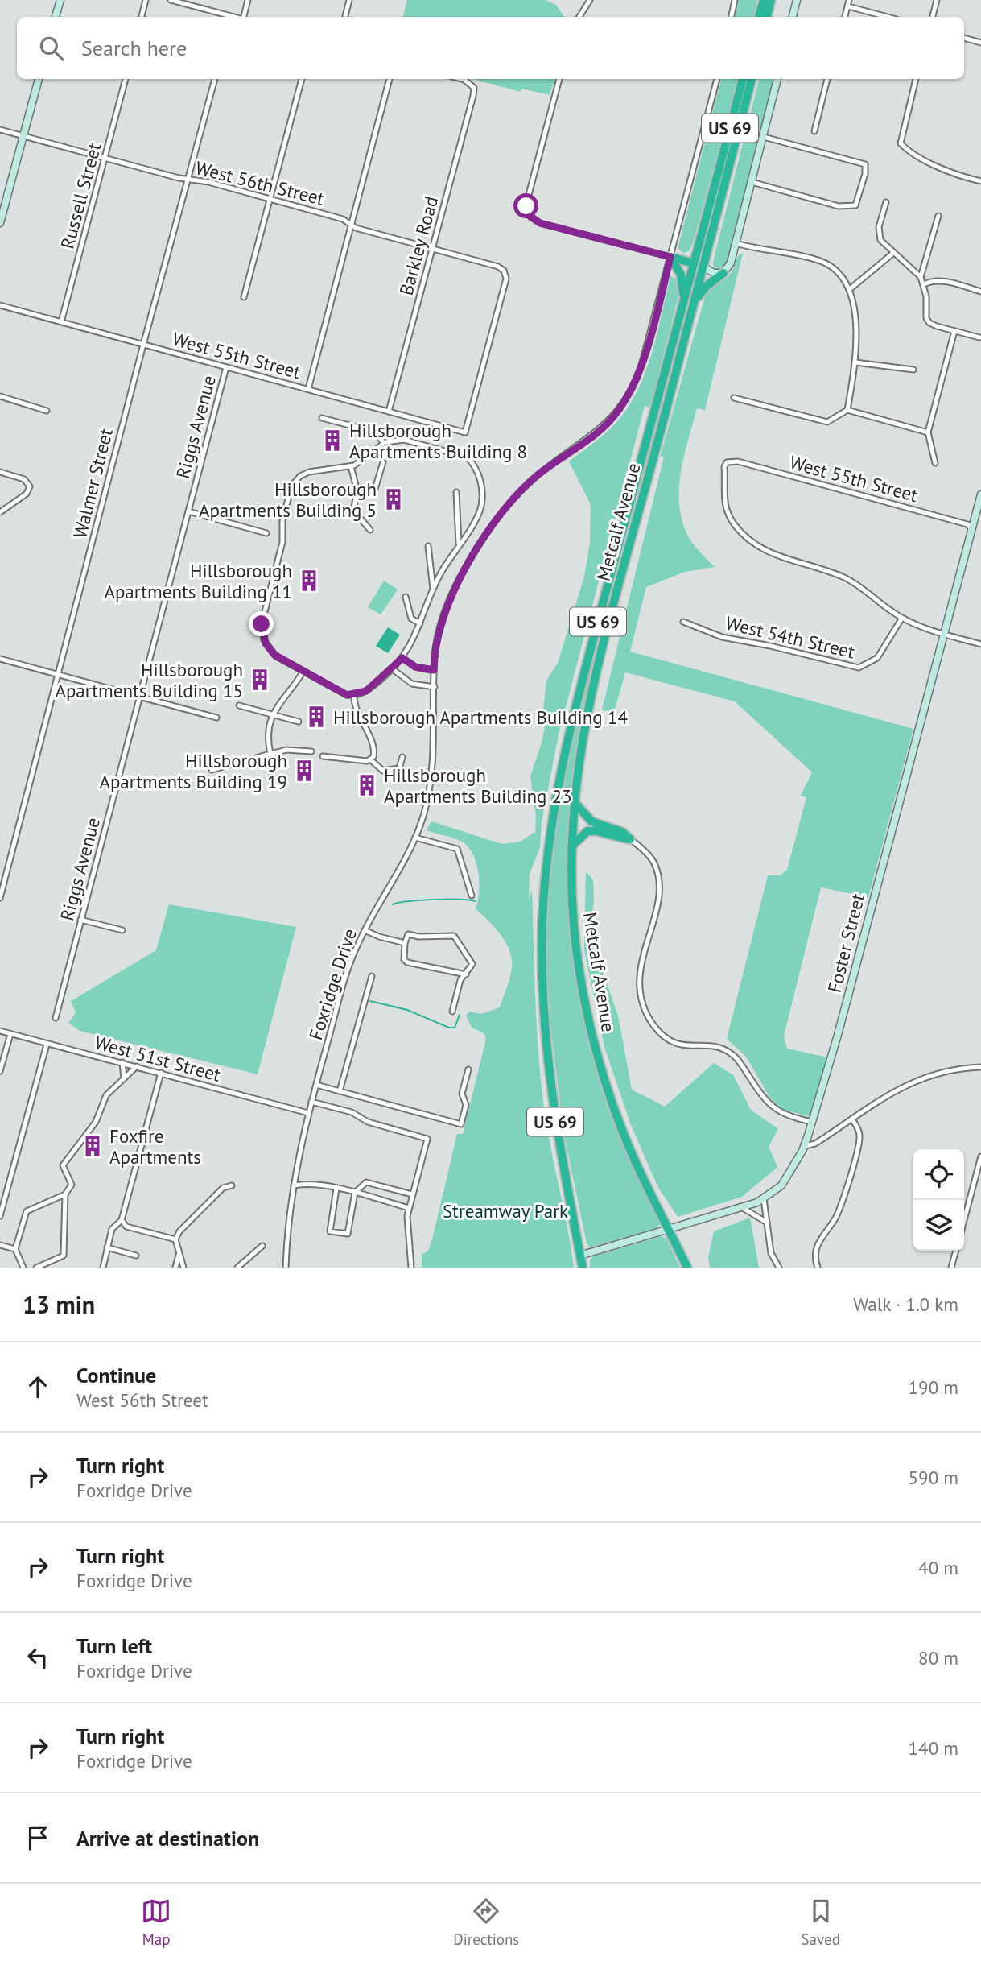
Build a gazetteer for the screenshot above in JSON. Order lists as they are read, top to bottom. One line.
{"streets":{"highway":["US 69","Metcalf Avenue"],"street":["West 56th Street","Russell Street","Barkley Road","West 55th Street","Riggs Avenue","Walmer Street","West 54th Street","Foster Street","Foxridge Drive","West 51st Street"]},"crossings":[["US 69","Metcalf Avenue"],["US 69","Foster Street"],["West 56th Street","Russell Street"],["West 56th Street","Barkley Road"],["West 56th Street","West 55th Street"],["West 56th Street","Walmer Street"],["Russell Street","West 55th Street"],["Barkley Road","West 55th Street"],["West 55th Street","Riggs Avenue"],["West 55th Street","Walmer Street"],["West 55th Street","West 54th Street"],["West 55th Street","Foster Street"],["Metcalf Avenue","Foster Street"],["Foxridge Drive","West 51st Street"]],"parks":["Streamway Park"],"places":{"building":["Hillsborough Apartments Building 8","Hillsborough Apartments Building 5","Hillsborough Apartments Building 11","Hillsborough Apartments Building 15","Hillsborough Apartments Building 14","Hillsborough Apartments Building 19","Hillsborough Apartments Building 23","Foxfire Apartments"]},"page":{"search":"Search here","heading":["13 min","Walk · 1.0 km"],"list":[["Continue","West 56th Street","190 m"],["Turn right","Foxridge Drive","590 m"],["Turn right","Foxridge Drive","40 m"],["Turn left","Foxridge Drive","80 m"],["Turn right","Foxridge Drive","140 m"],"Arrive at destination"],"nav":["Map","Directions","Saved"]}}
